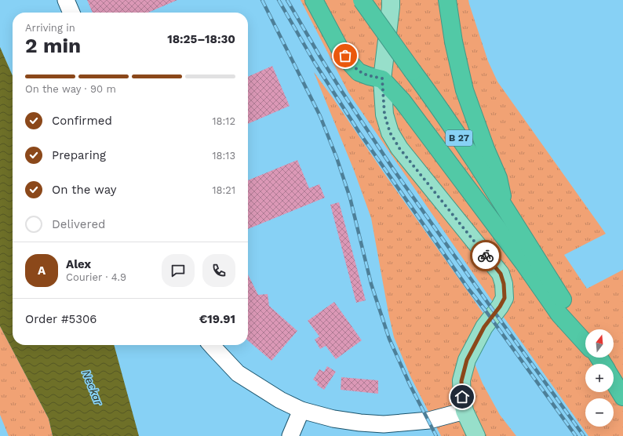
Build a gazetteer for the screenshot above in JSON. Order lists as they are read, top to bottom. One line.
{"streets":{"highway":["B 27"]},"water":["Neckar"],"north":"top","page":{"heading":["2 min","Arriving in","18:25–18:30"],"panel":["Alex","Courier · 4.9","Order #5306","€19.91"],"bar":"On the way · 90 m","list":[["Confirmed","18:12"],["Preparing","18:13"],["On the way","18:21"],"Delivered"],"round":"A","map_buttons":["+","−"]}}
